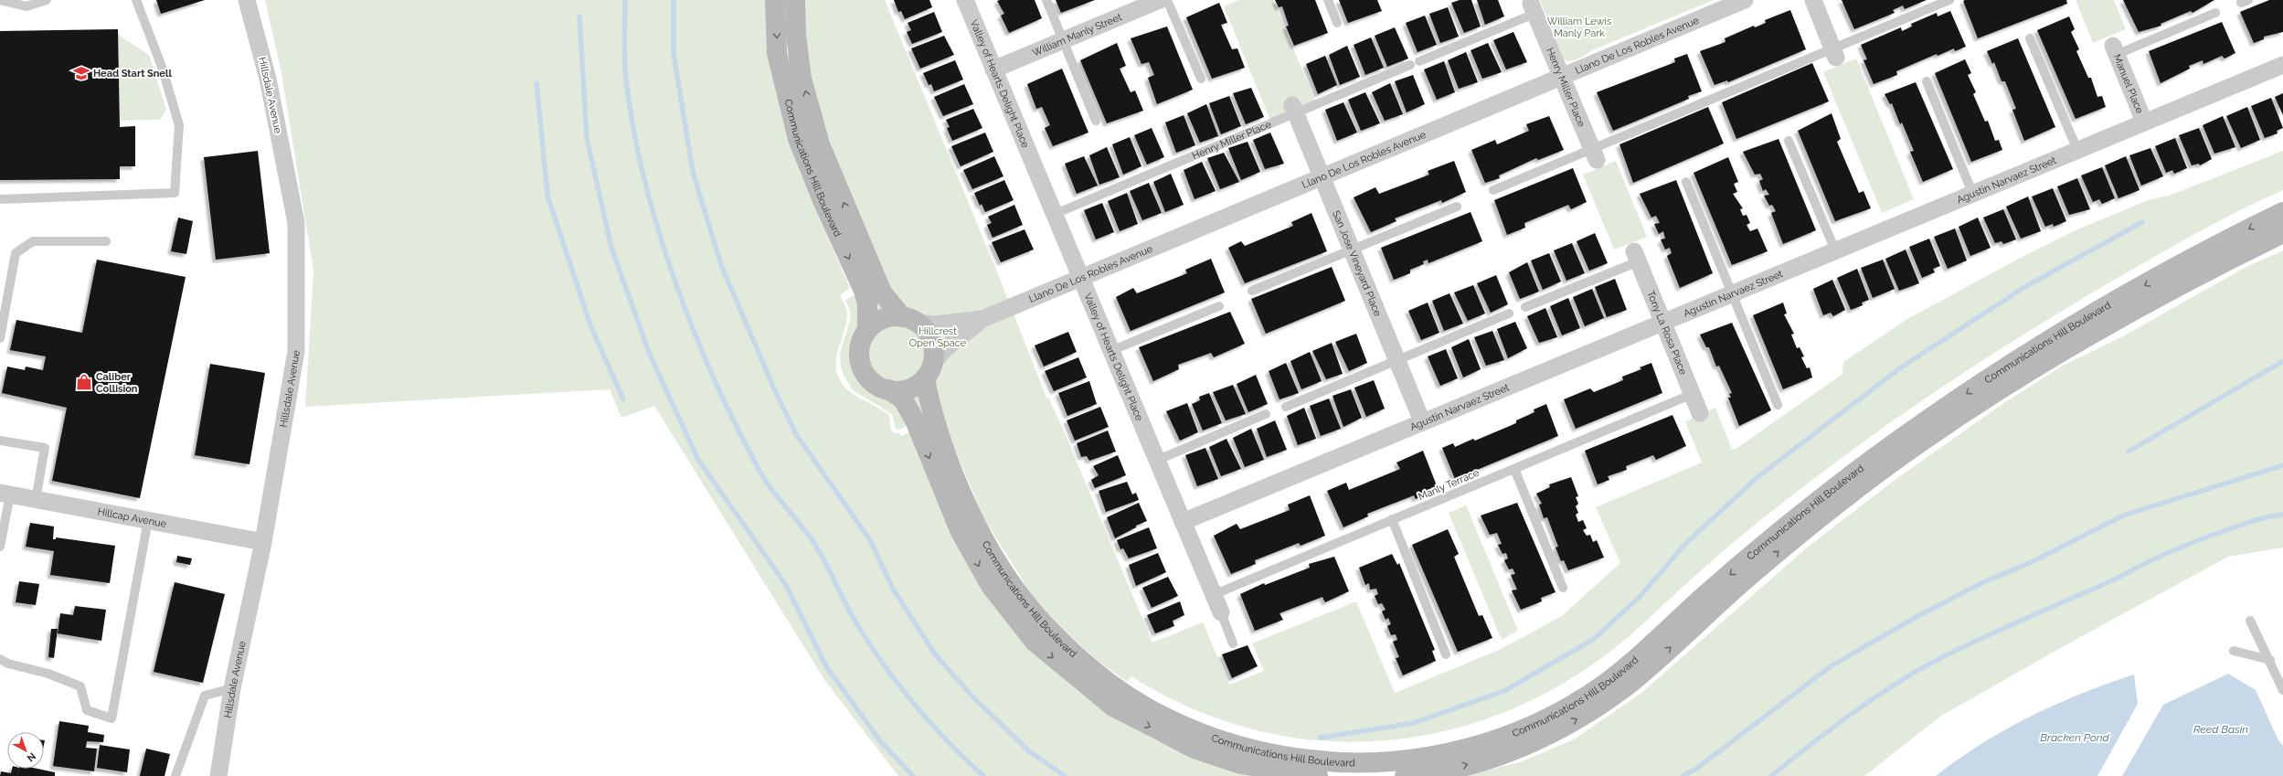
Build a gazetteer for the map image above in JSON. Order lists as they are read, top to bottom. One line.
{"streets":{"street":["William Manly Street","Llano De Los Robles Avenue","Manuel Place","Valley of Hearts Delight Place","Henry Miller Place","Hillsdale Avenue","Communications Hill Boulevard","Agustin Narvaez Street","San Jose Vineyard Place","Tony La Rosa Place","Hillcap Avenue"],"lane":["Manly Terrace"]},"crossings":[["William Manly Street","Valley of Hearts Delight Place"],["Llano De Los Robles Avenue","Valley of Hearts Delight Place"],["Llano De Los Robles Avenue","Henry Miller Place"],["Llano De Los Robles Avenue","Communications Hill Boulevard"],["Llano De Los Robles Avenue","San Jose Vineyard Place"],["Manuel Place","Agustin Narvaez Street"],["Valley of Hearts Delight Place","Henry Miller Place"],["Valley of Hearts Delight Place","Agustin Narvaez Street"],["Valley of Hearts Delight Place","Manly Terrace"],["Henry Miller Place","San Jose Vineyard Place"],["Hillsdale Avenue","Hillcap Avenue"],["Agustin Narvaez Street","San Jose Vineyard Place"],["Agustin Narvaez Street","Tony La Rosa Place"],["Tony La Rosa Place","Manly Terrace"]],"water":["Reed Basin","Bracken Pond"],"parks":["William Lewis Manly Park","Hillcrest Open Space"],"places":{"school or university":["Head Start Snell"],"shop":["Caliber Collision"]},"north":"bottom right"}
